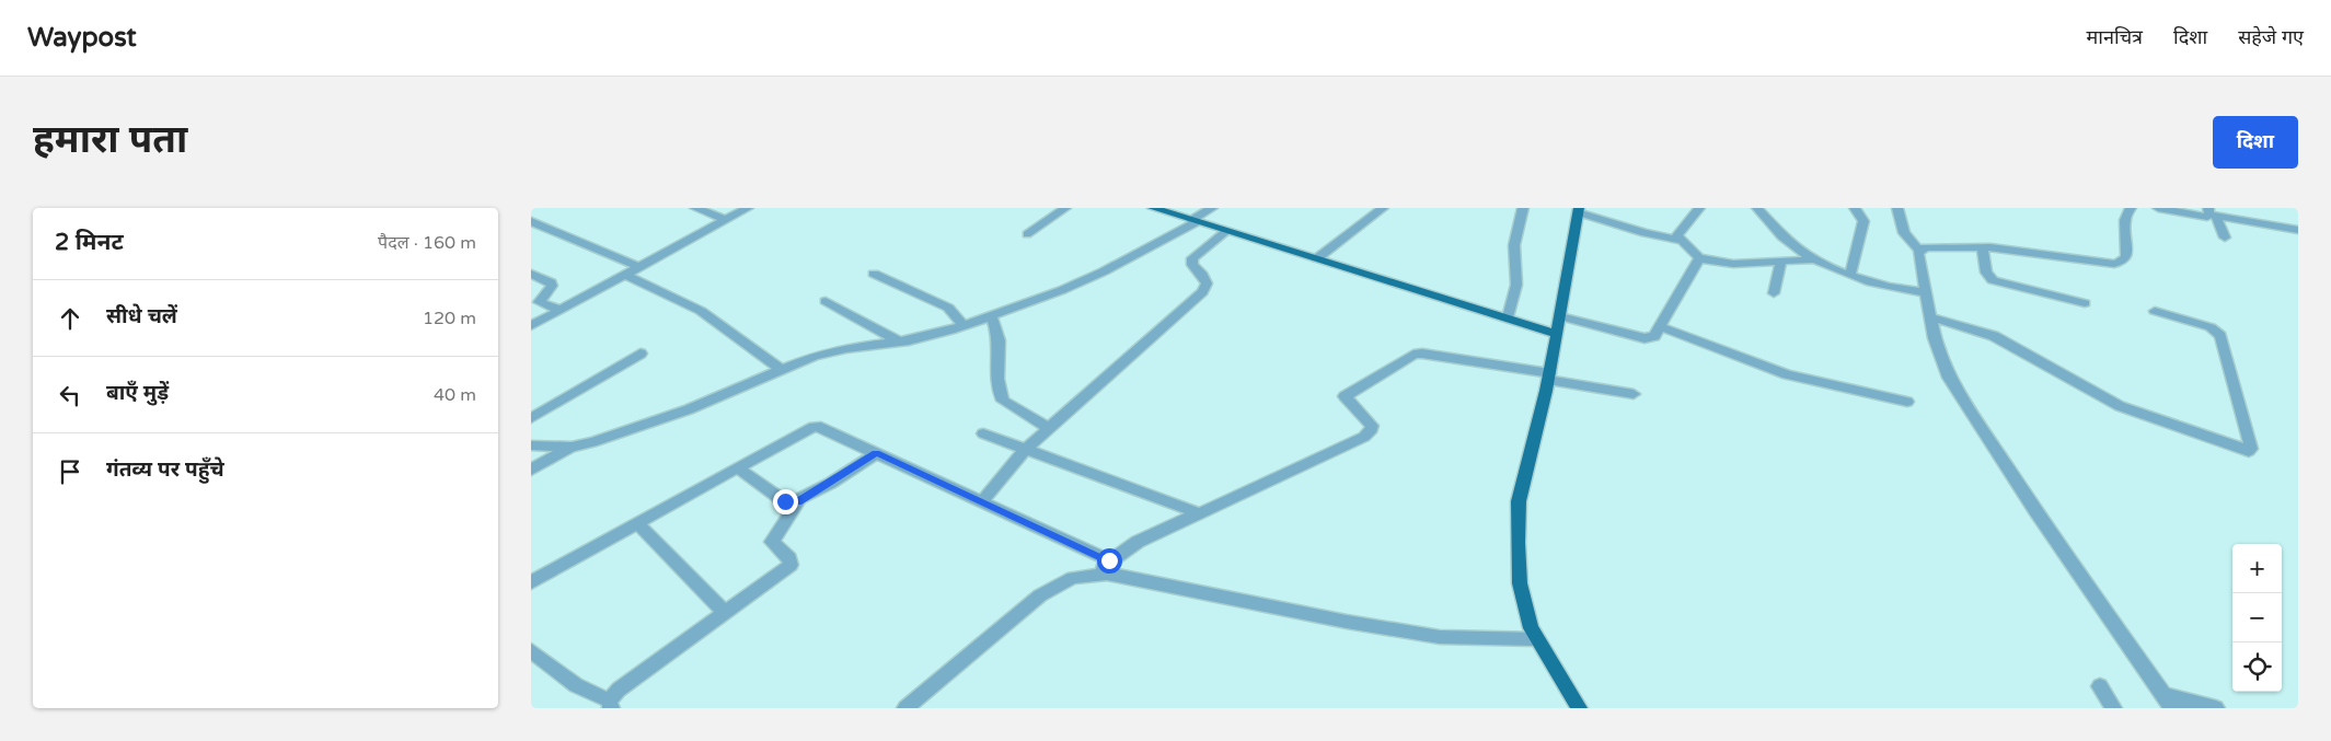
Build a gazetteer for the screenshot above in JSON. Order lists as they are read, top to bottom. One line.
{"page":{"header":"Waypost","nav":["मानचित्र","दिशा","सहेजे गए"],"buttons":"दिशा","title":"हमारा पता","heading":["2 मिनट","पैदल · 160 m"],"list":[["सीधे चलें","120 m"],["बाएँ मुड़ें","40 m"],"गंतव्य पर पहुँचे"],"map_buttons":["+","−"]}}
